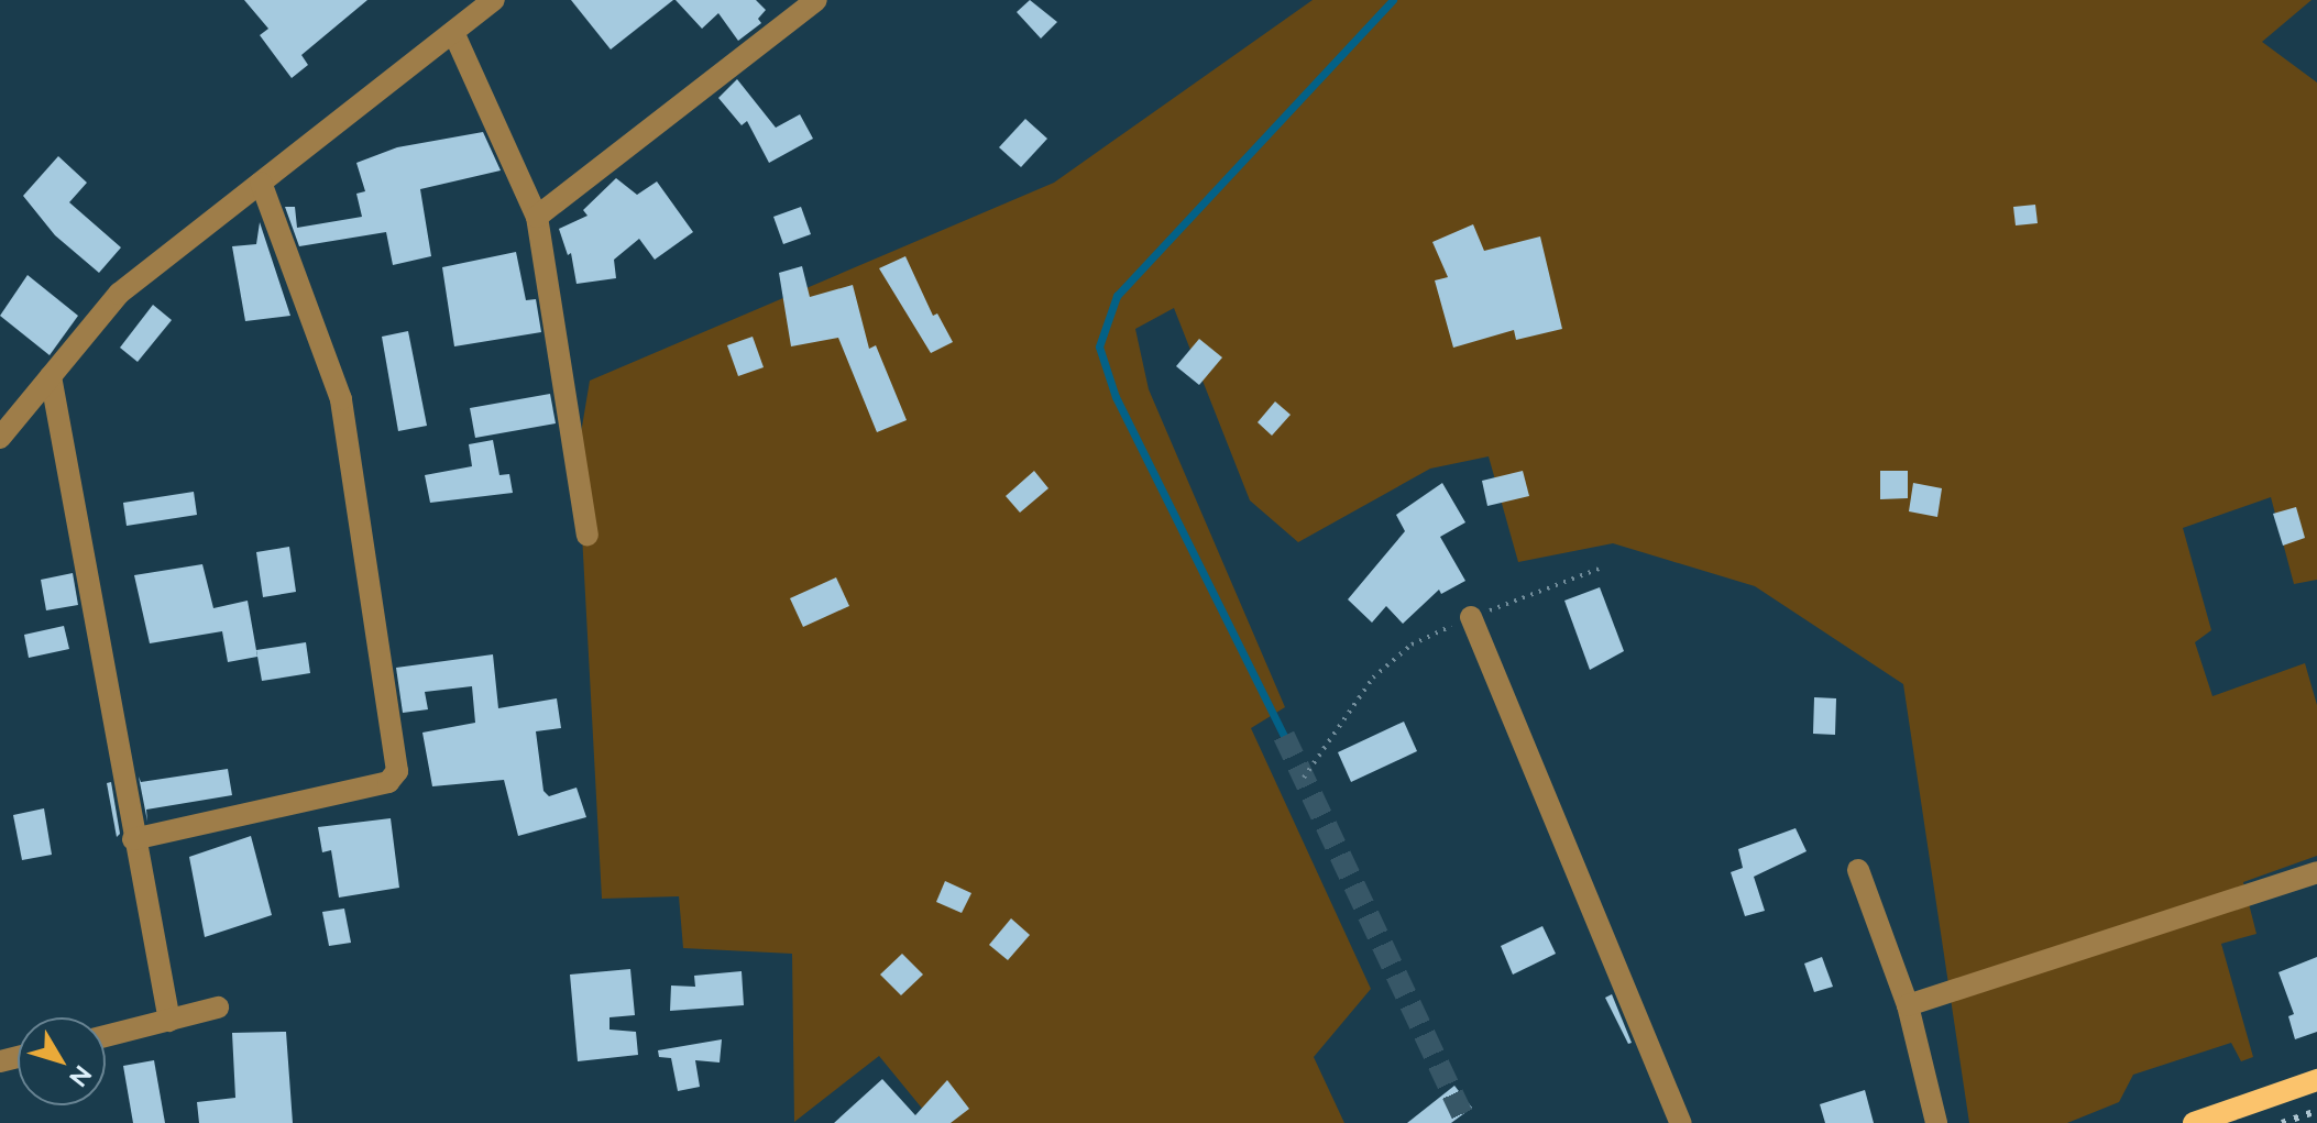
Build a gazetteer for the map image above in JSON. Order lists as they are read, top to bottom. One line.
{"north":"bottom right"}
